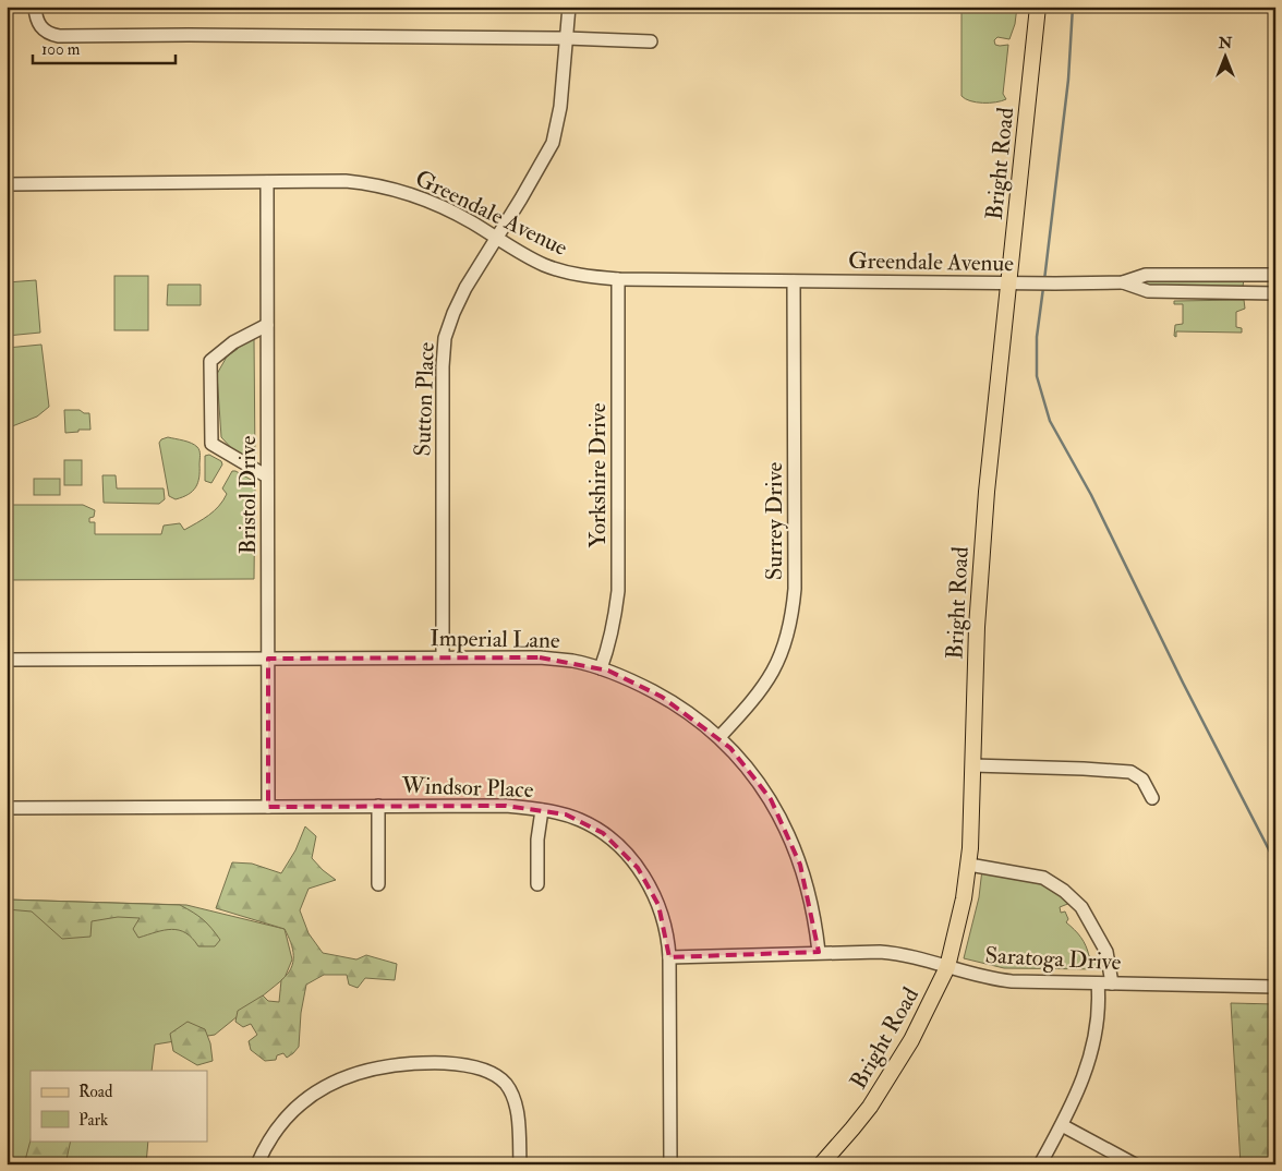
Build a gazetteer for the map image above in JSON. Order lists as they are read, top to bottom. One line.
{"streets":{"main road":["Bright Road"],"street":["Greendale Avenue","Sutton Place","Yorkshire Drive","Bristol Drive","Surrey Drive","Imperial Lane","Windsor Place","Saratoga Drive"]},"crossings":[["Bright Road","Greendale Avenue"],["Bright Road","Saratoga Drive"],["Greendale Avenue","Sutton Place"],["Greendale Avenue","Yorkshire Drive"],["Greendale Avenue","Bristol Drive"],["Greendale Avenue","Surrey Drive"],["Sutton Place","Imperial Lane"],["Yorkshire Drive","Imperial Lane"],["Bristol Drive","Imperial Lane"],["Bristol Drive","Windsor Place"],["Surrey Drive","Imperial Lane"],["Imperial Lane","Saratoga Drive"],["Windsor Place","Saratoga Drive"]],"legend":["Road","Park"],"scale_bar":"100 m","north":"top"}
